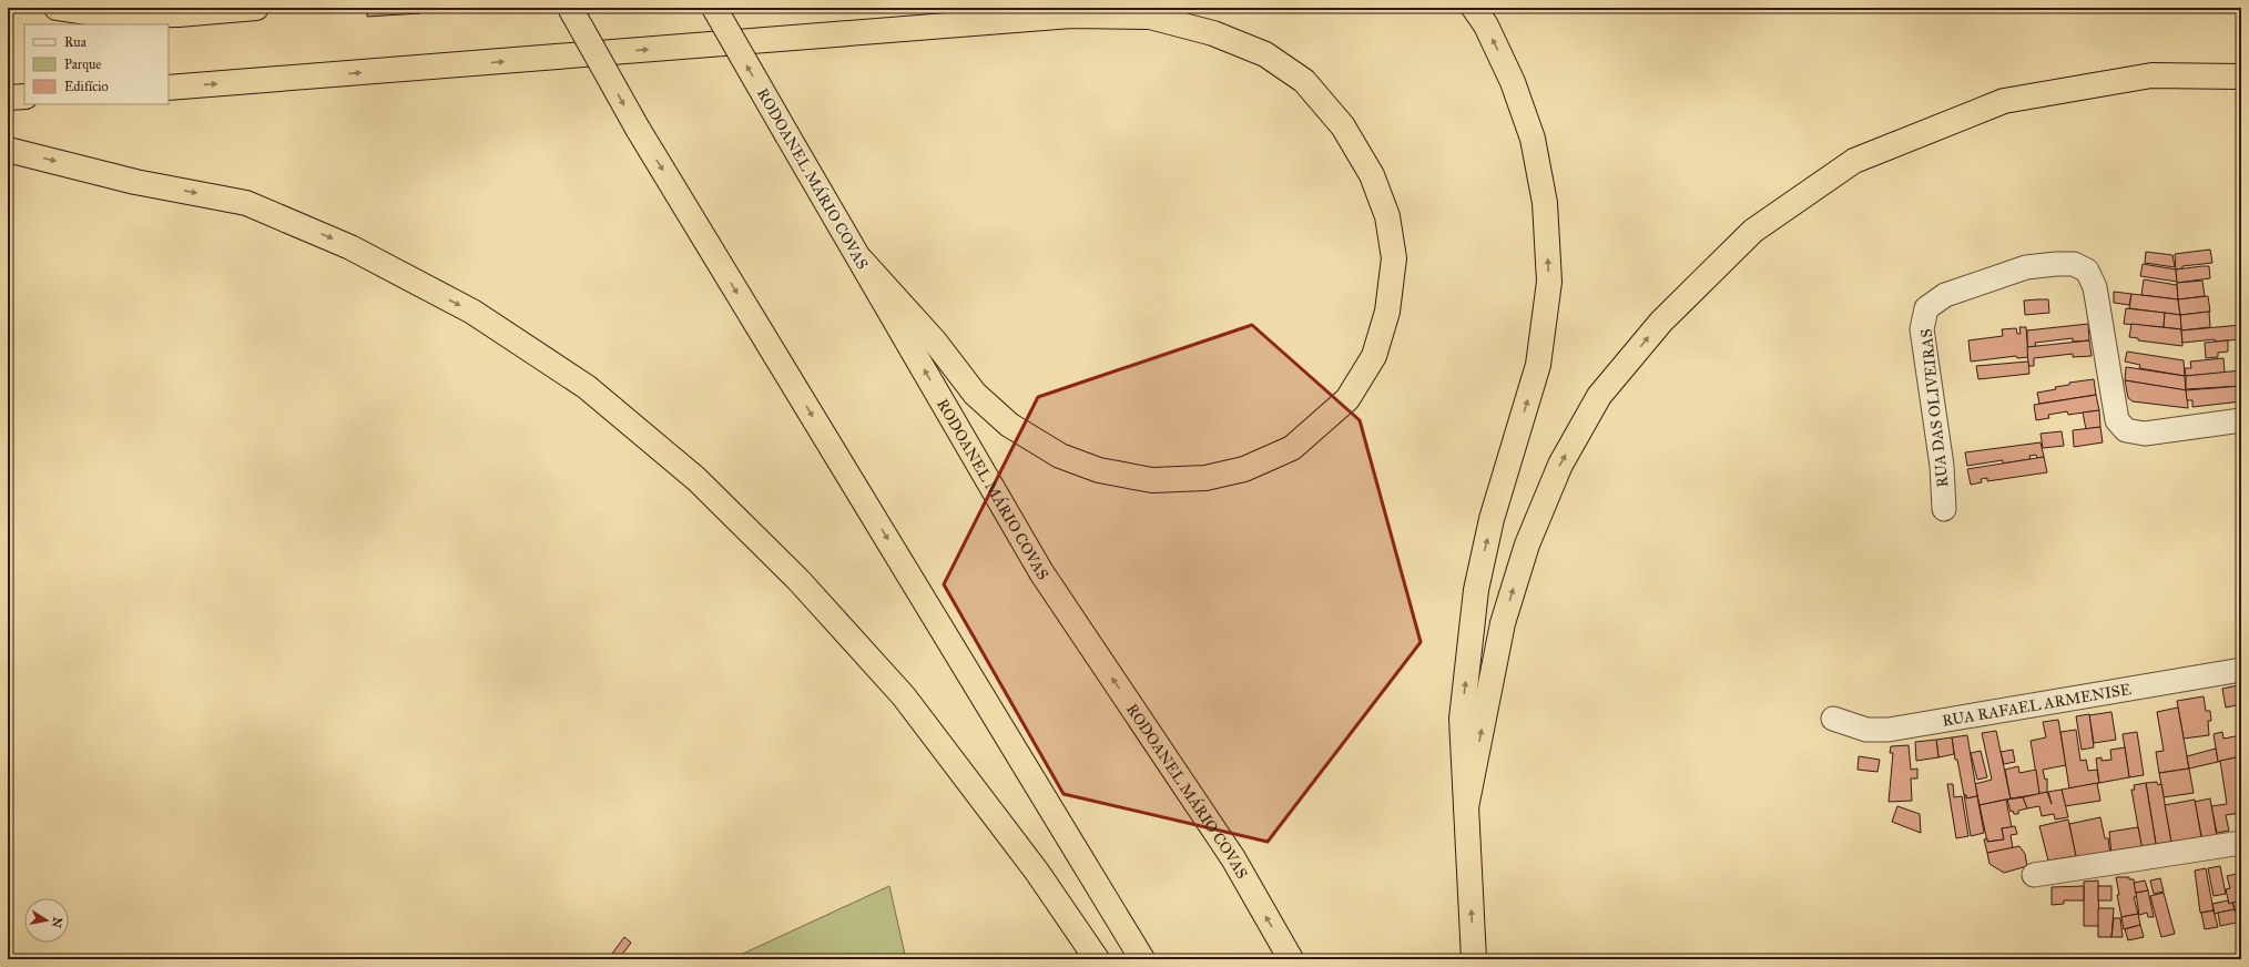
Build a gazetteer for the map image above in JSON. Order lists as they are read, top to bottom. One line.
{"streets":{"highway":["RODOANEL MÁRIO COVAS"],"street":["RUA DAS OLIVEIRAS","RUA RAFAEL ARMENISE"]},"legend":["Rua","Parque","Edifício"],"north":"right"}
